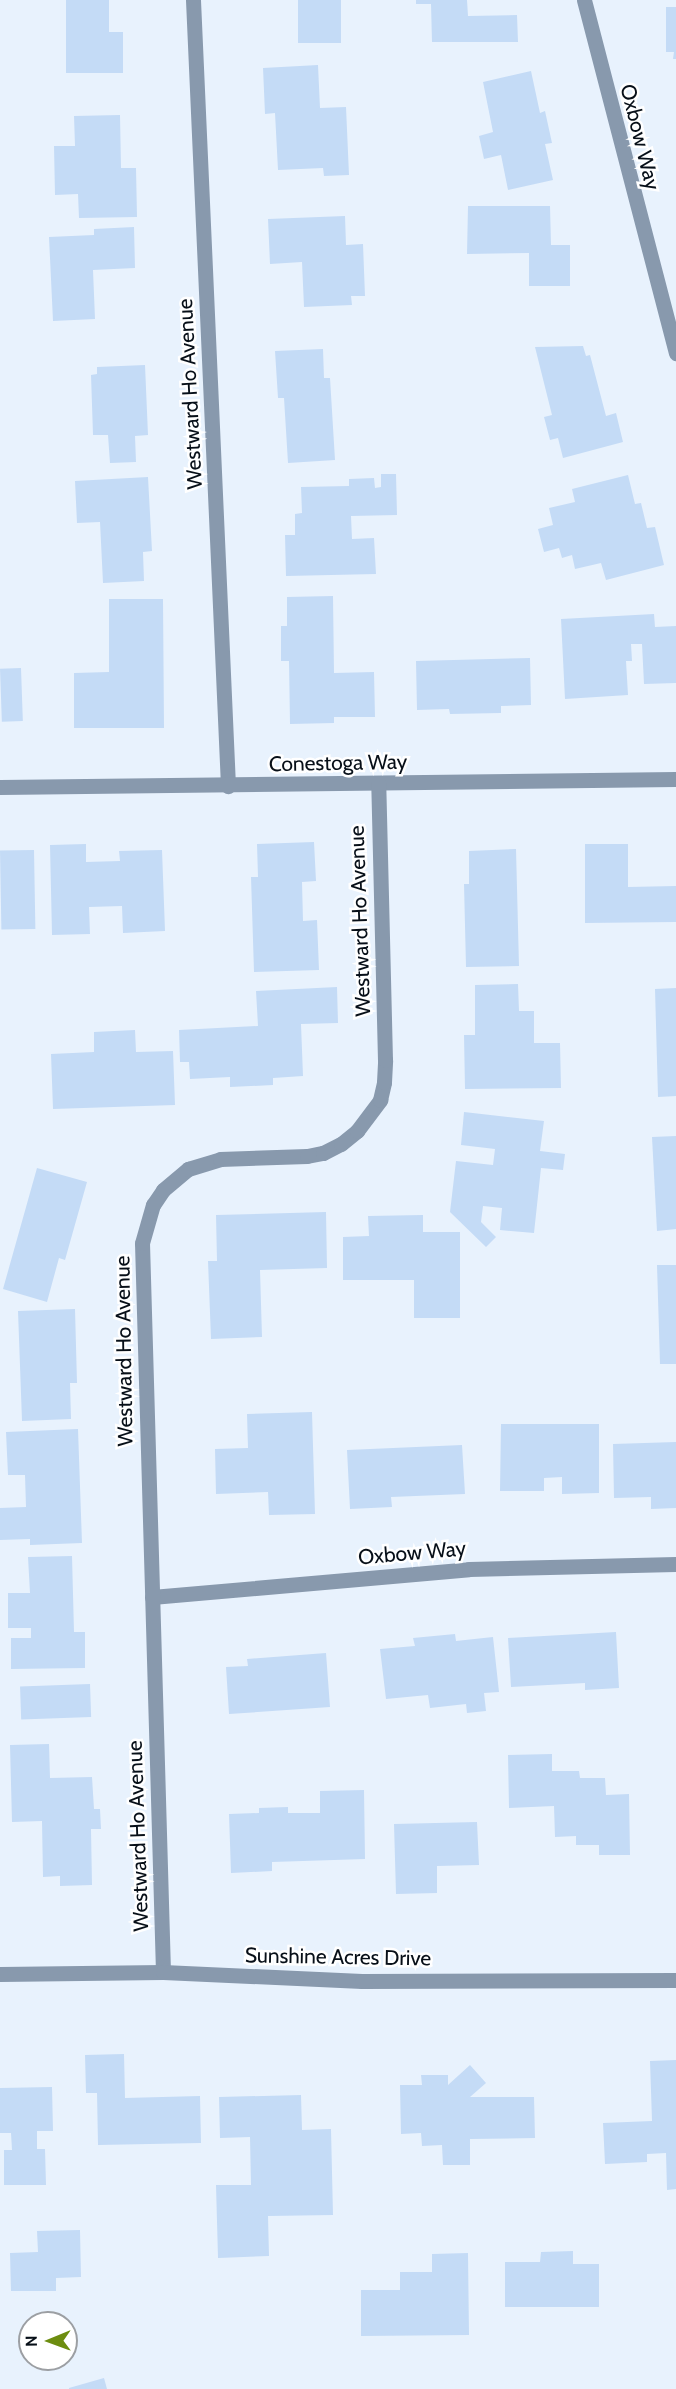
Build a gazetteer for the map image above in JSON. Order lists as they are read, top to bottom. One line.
{"streets":{"street":["Oxbow Way","Westward Ho Avenue","Conestoga Way","Sunshine Acres Drive"]},"crossings":[["Oxbow Way","Westward Ho Avenue"],["Westward Ho Avenue","Conestoga Way"],["Westward Ho Avenue","Sunshine Acres Drive"]],"north":"left"}
